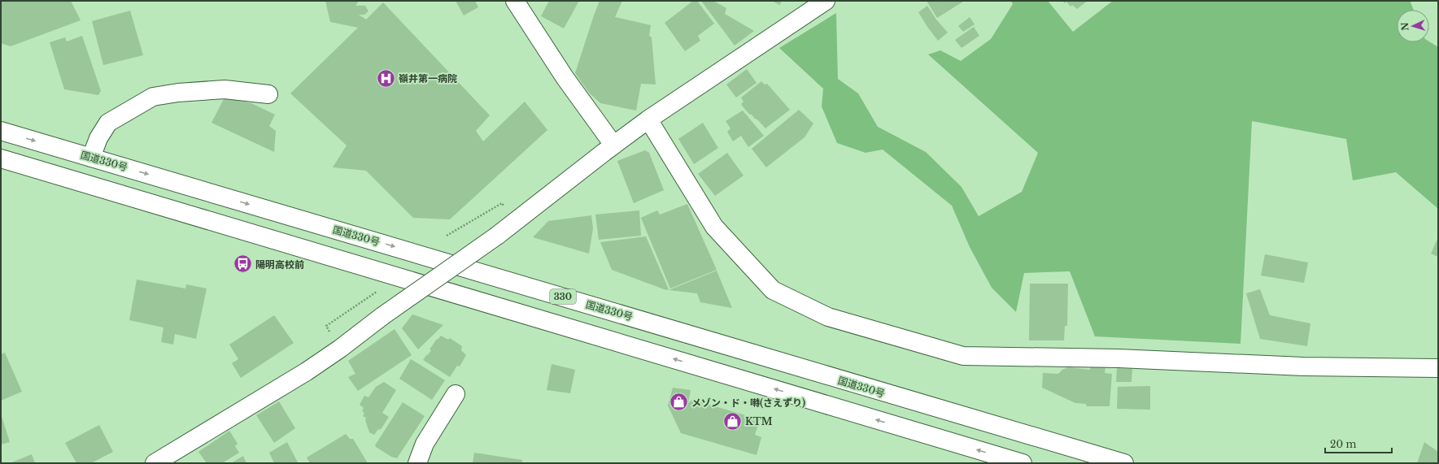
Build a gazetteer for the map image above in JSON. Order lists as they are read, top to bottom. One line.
{"streets":{"main road":["国道330号","330"]},"places":{"hospital":["嶺井第一病院"],"bus stop":["陽明高校前"],"shop":["メゾン・ド・囀(さえずり)","KTM"]},"scale_bar":"20 m","north":"left"}
